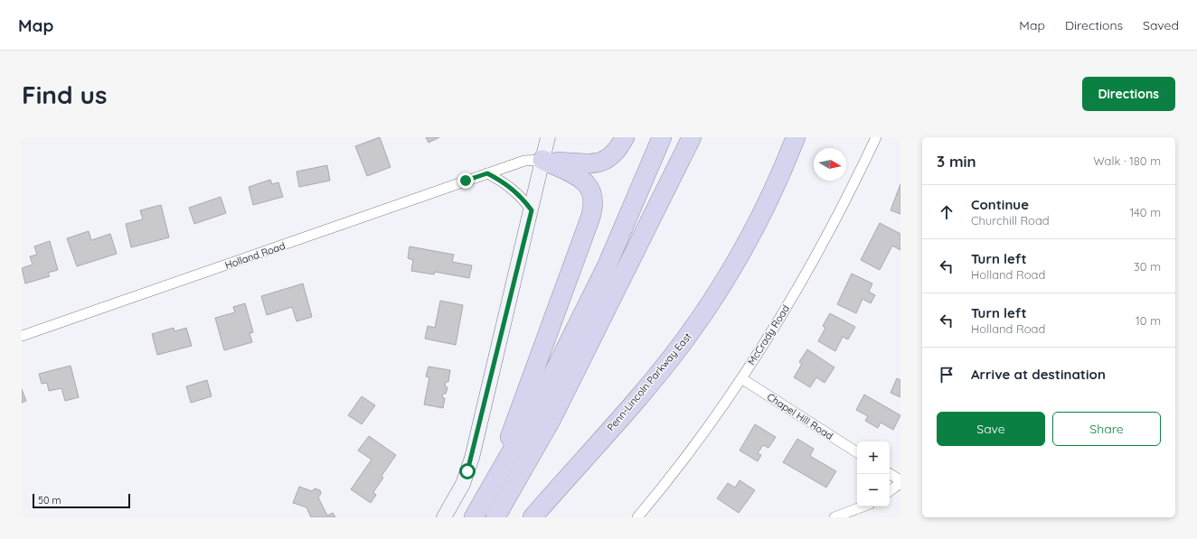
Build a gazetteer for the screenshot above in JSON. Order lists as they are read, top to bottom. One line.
{"streets":{"highway":["Penn-Lincoln Parkway East"],"street":["Holland Road","McCrady Road","Chapel Hill Road"]},"crossings":[["McCrady Road","Chapel Hill Road"]],"scale_bar":"50 m","north":"right","page":{"header":"Map","nav":["Map","Directions","Saved"],"buttons":["Directions",["Save","Share"]],"title":"Find us","heading":["3 min","Walk · 180 m"],"list":[["Continue","Churchill Road","140 m"],["Turn left","Holland Road","30 m"],["Turn left","Holland Road","10 m"],"Arrive at destination"],"map_buttons":["+","−"],"scale":"50 m"}}
